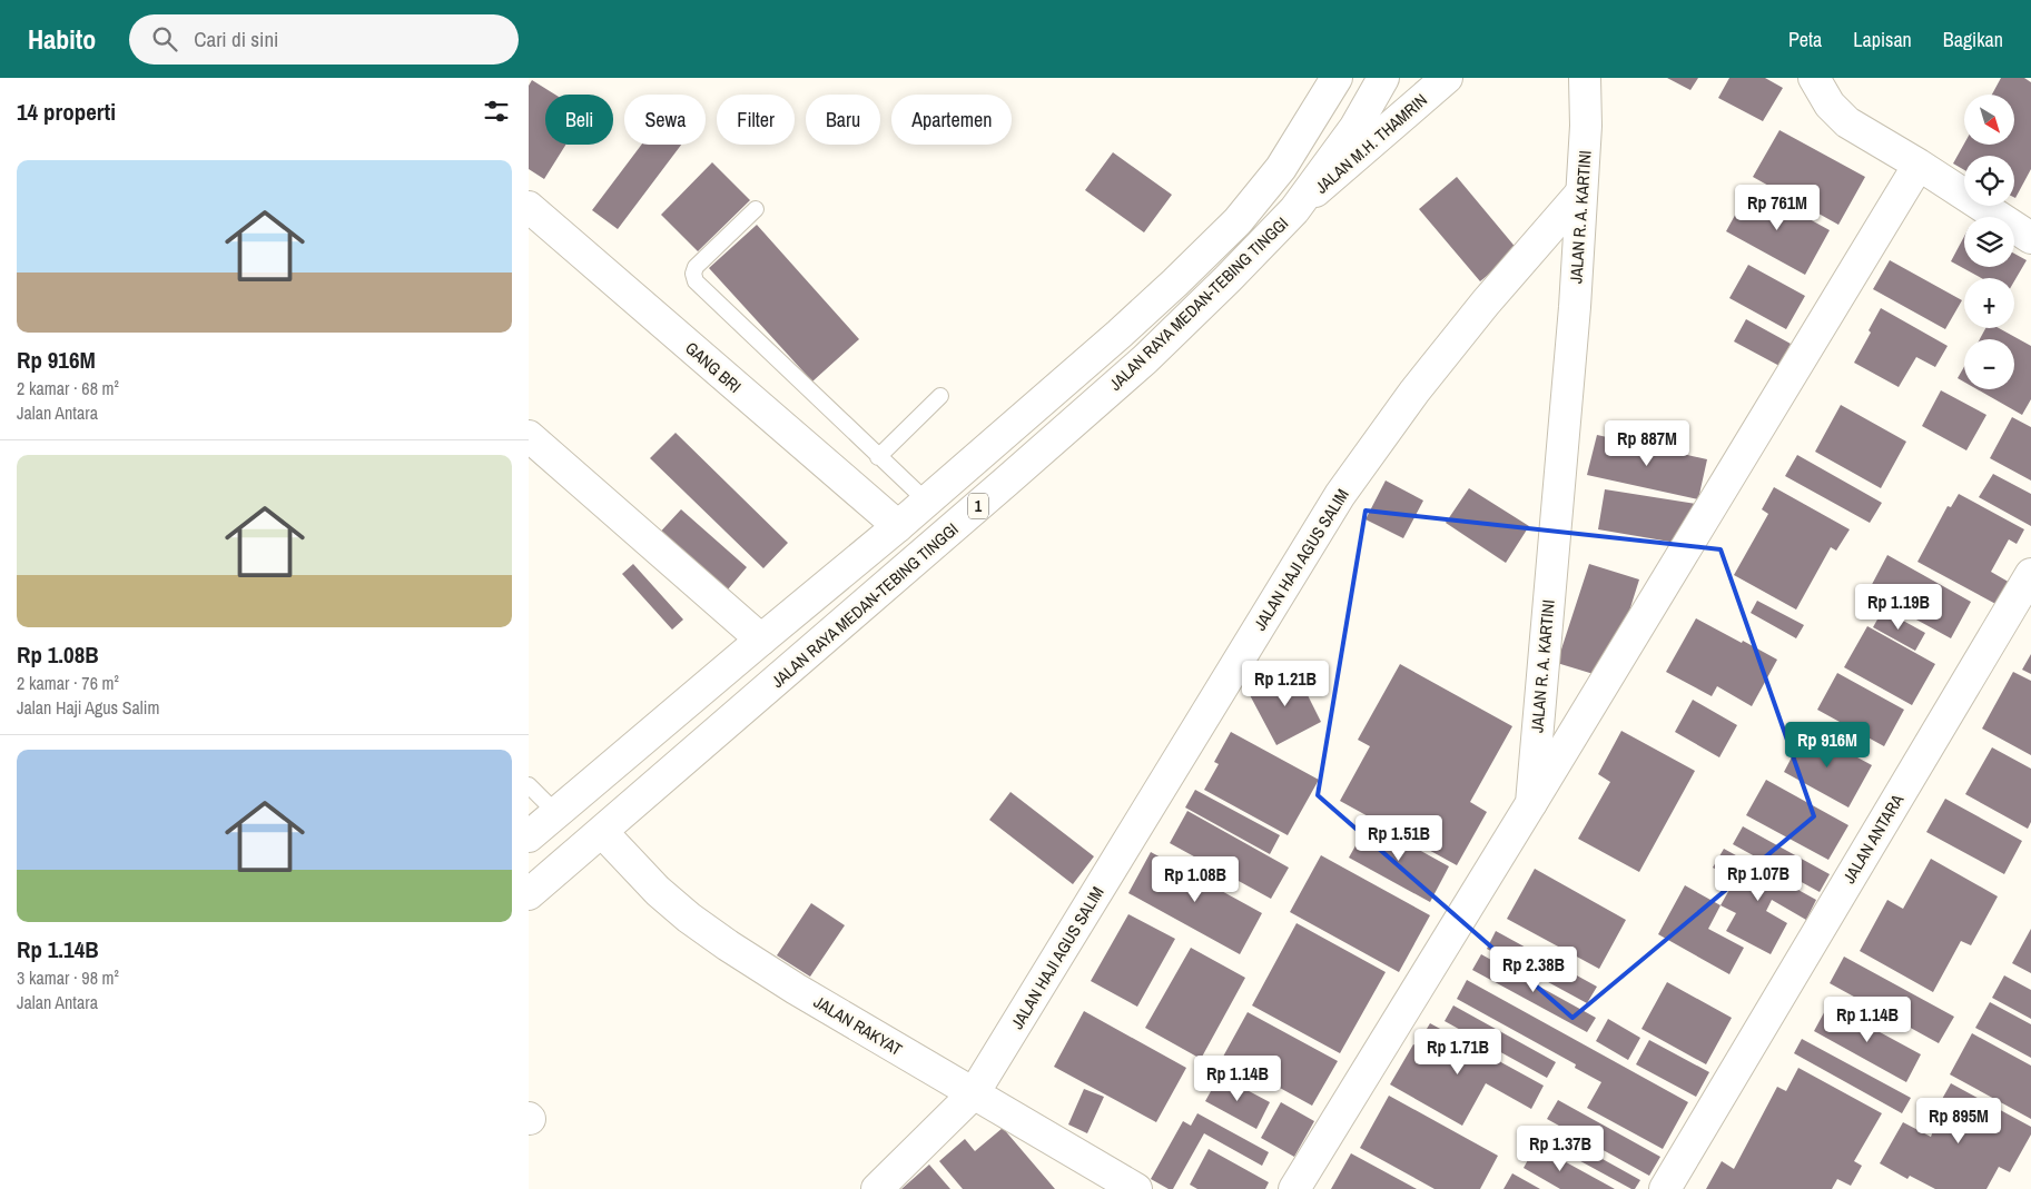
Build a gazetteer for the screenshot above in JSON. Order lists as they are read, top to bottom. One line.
{"streets":{"main road":["JALAN M.H. THAMRIN","JALAN R. A. KARTINI","JALAN RAYA MEDAN-TEBING TINGGI","GANG BRI","1","JALAN HAJI AGUS SALIM","JALAN ANTARA","JALAN RAKYAT"]},"crossings":[["JALAN M.H. THAMRIN","JALAN RAYA MEDAN-TEBING TINGGI"],["JALAN R. A. KARTINI","JALAN HAJI AGUS SALIM"],["JALAN RAYA MEDAN-TEBING TINGGI","GANG BRI"],["JALAN RAYA MEDAN-TEBING TINGGI","JALAN RAKYAT"],["JALAN HAJI AGUS SALIM","JALAN RAKYAT"]],"north":"bottom right","page":{"header":"Habito","search":"Cari di sini","nav":["Peta","Lapisan","Bagikan"],"heading":"14 properti","map_buttons":["+","−"],"chip":["Beli","Sewa","Filter","Baru","Apartemen"],"list":[{"name":"Rp 916M","note":"2 kamar · 68 m² · Jalan Antara"},{"name":"Rp 1.08B","note":"2 kamar · 76 m² · Jalan Haji Agus Salim"},{"name":"Rp 1.14B","note":"3 kamar · 98 m² · Jalan Antara"}],"price":["Rp 761M","Rp 887M","Rp 1.19B","Rp 1.21B","Rp 916M","Rp 1.51B","Rp 1.07B","Rp 1.08B","Rp 2.38B","Rp 1.14B","Rp 1.71B","Rp 1.14B","Rp 895M","Rp 1.37B"]}}
